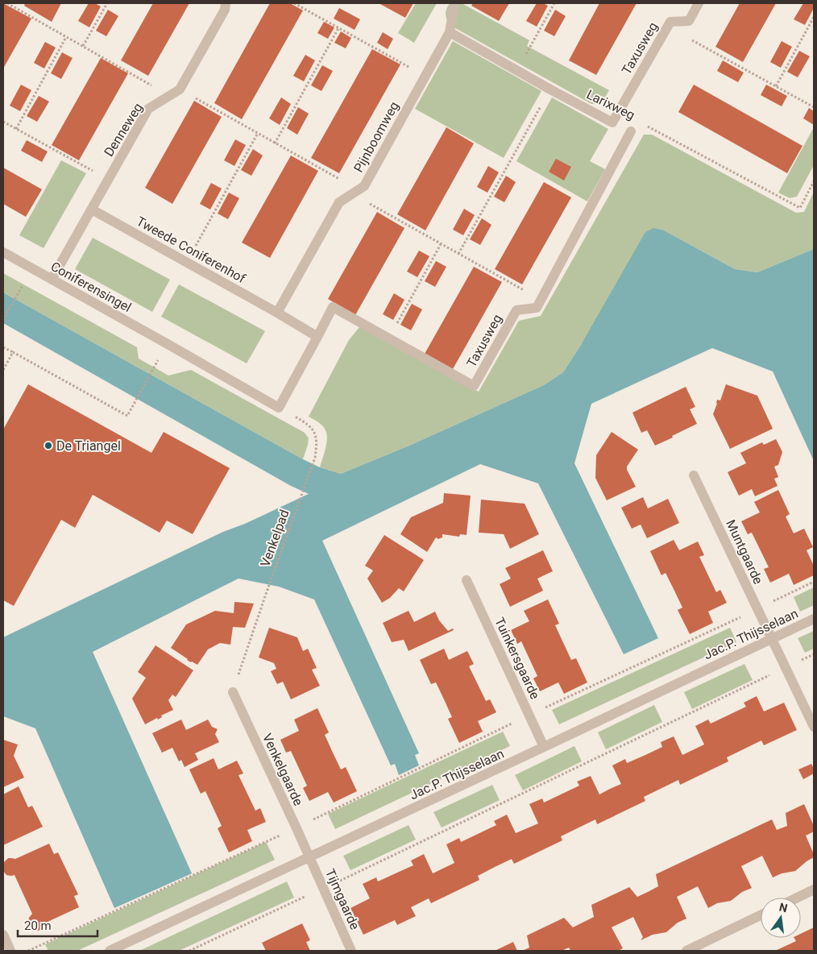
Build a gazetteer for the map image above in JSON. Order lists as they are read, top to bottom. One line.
{"streets":{"street":["Taxusweg","Larixweg","Denneweg","Pijnboomweg","Tweede Coniferenhof","Coniferensingel","Muntgaarde","Jac.P. Thijsselaan","Tuinkersgaarde","Venkelgaarde","Tijmgaarde"],"path":["Venkelpad"]},"crossings":[["Taxusweg","Larixweg"],["Taxusweg","Tweede Coniferenhof"],["Larixweg","Pijnboomweg"],["Denneweg","Tweede Coniferenhof"],["Denneweg","Coniferensingel"],["Pijnboomweg","Tweede Coniferenhof"],["Coniferensingel","Venkelpad"],["Venkelpad","Venkelgaarde"],["Muntgaarde","Jac.P. Thijsselaan"],["Jac.P. Thijsselaan","Tuinkersgaarde"],["Jac.P. Thijsselaan","Venkelgaarde"],["Jac.P. Thijsselaan","Tijmgaarde"],["Venkelgaarde","Tijmgaarde"]],"places":["De Triangel"],"scale_bar":"20 m","north":"top"}
